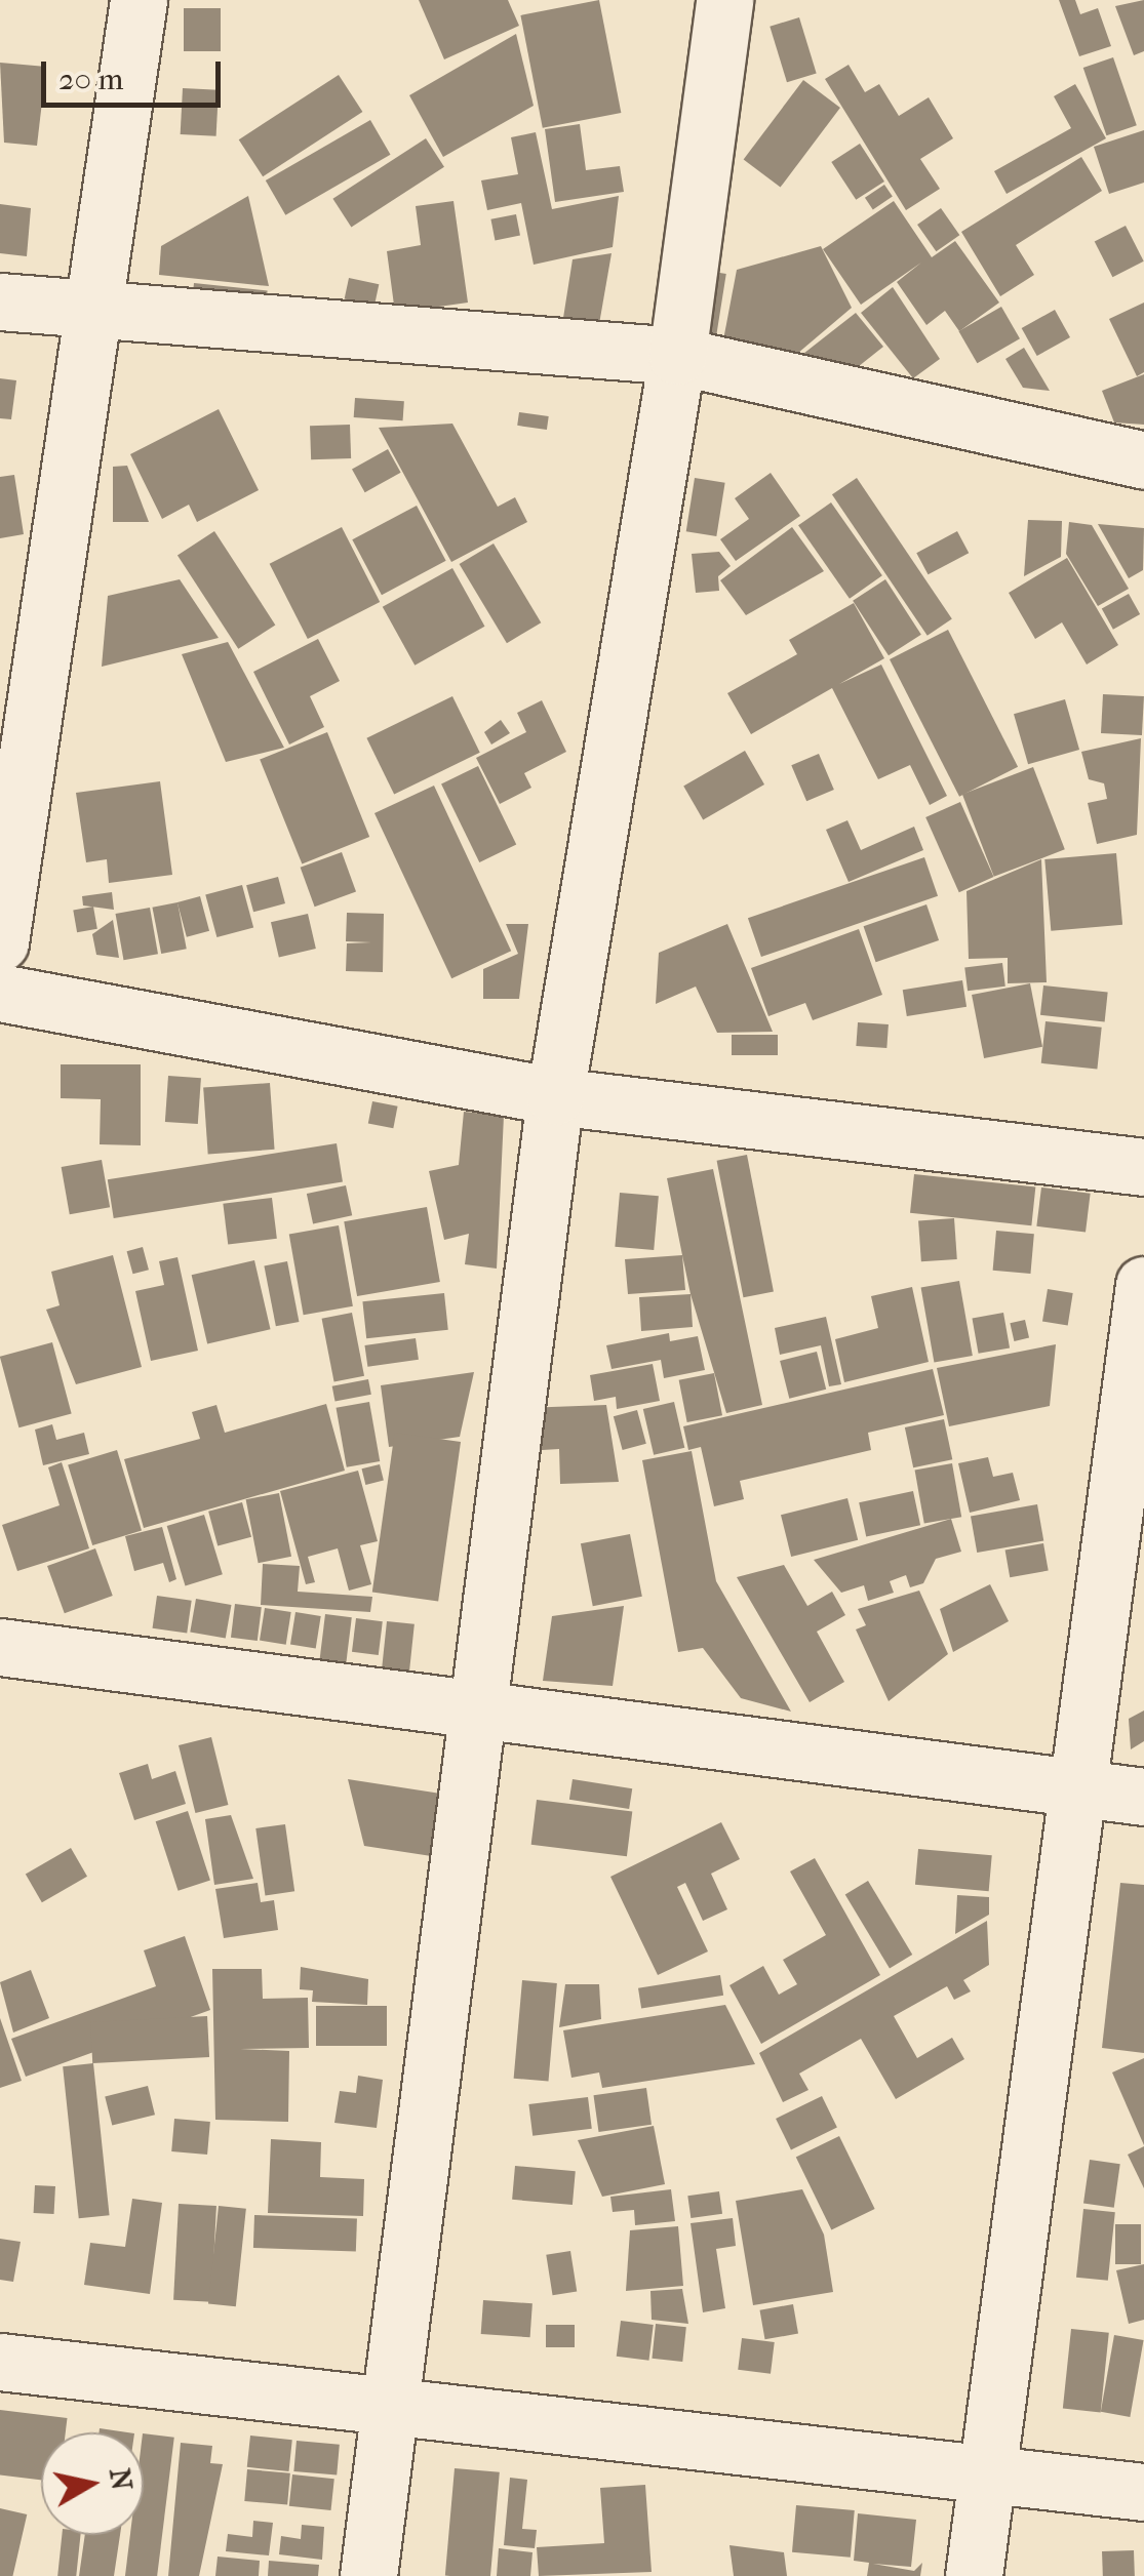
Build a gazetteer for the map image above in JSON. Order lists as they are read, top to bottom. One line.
{"scale_bar":"20 m","north":"right"}
